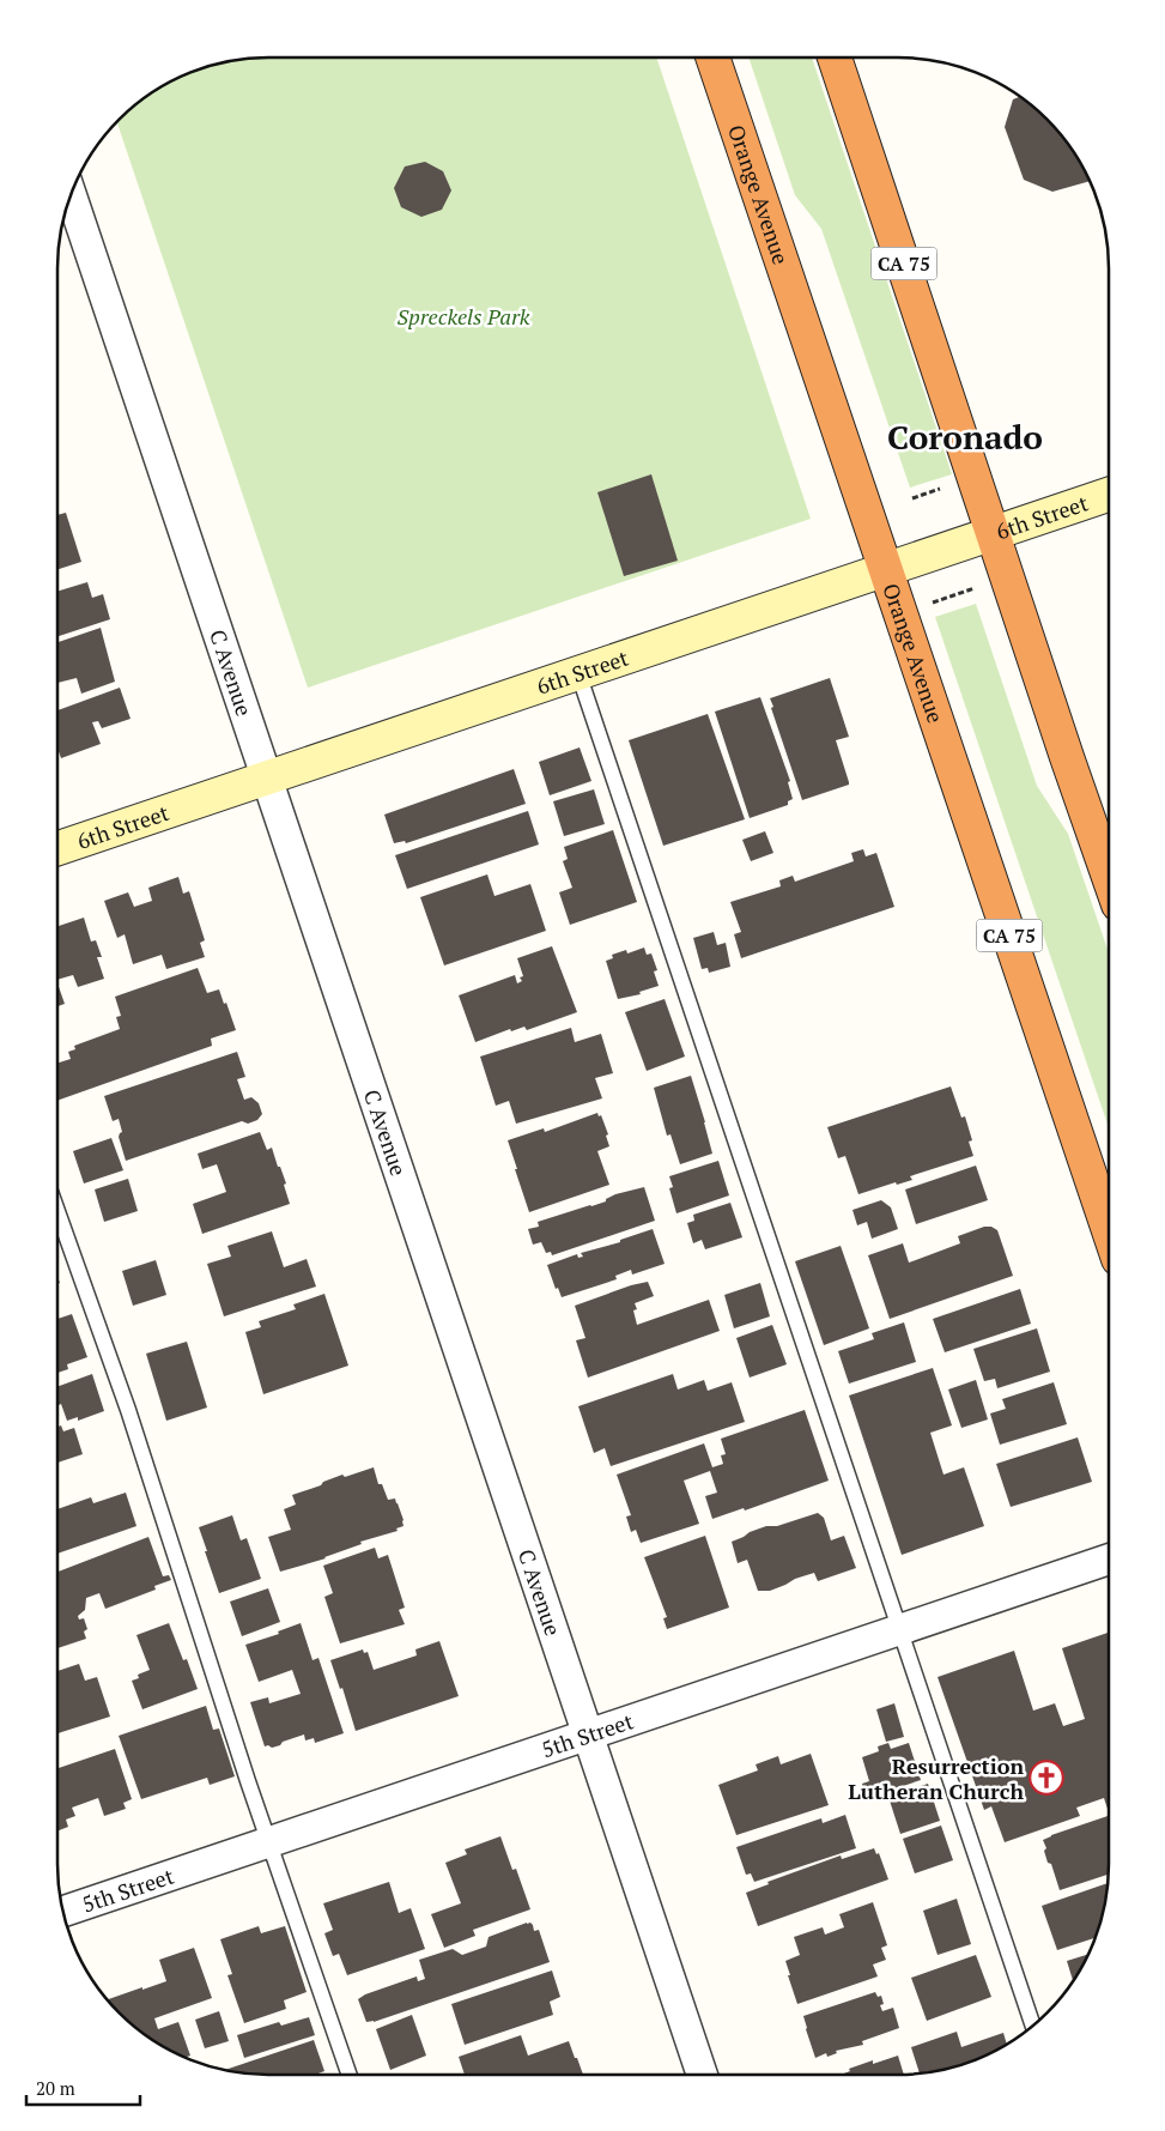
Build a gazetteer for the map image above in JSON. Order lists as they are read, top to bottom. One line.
{"streets":{"highway":["Orange Avenue","CA 75"],"street":["6th Street","C Avenue","5th Street"]},"crossings":[["Orange Avenue","6th Street"],["CA 75","6th Street"],["6th Street","C Avenue"],["C Avenue","5th Street"]],"districts":["Coronado"],"parks":["Spreckels Park"],"places":{"church":["Resurrection Lutheran Church"]},"scale_bar":"20 m"}
